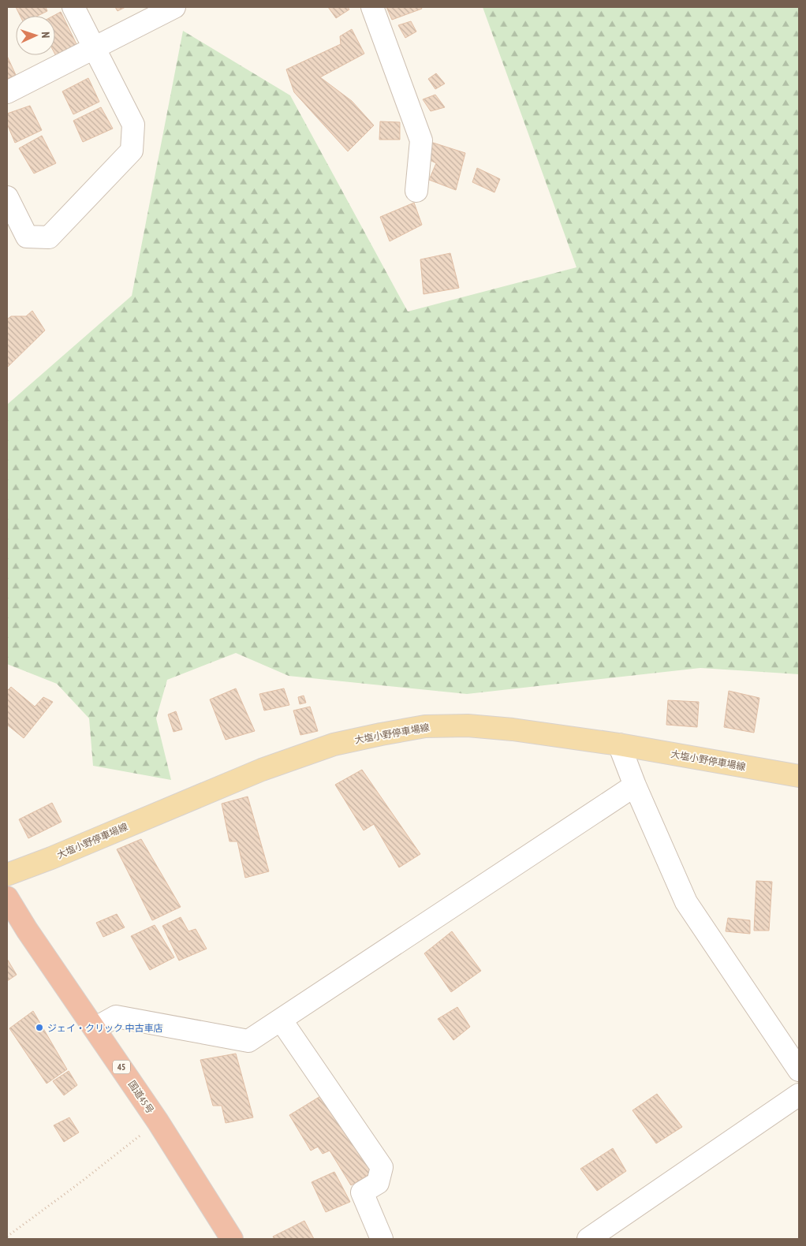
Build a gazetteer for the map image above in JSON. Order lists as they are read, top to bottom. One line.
{"streets":{"highway":["45","国道45号"],"main road":["大塩小野停車場線"]},"places":["ジェイ・クリック 中古車店"],"north":"right"}
